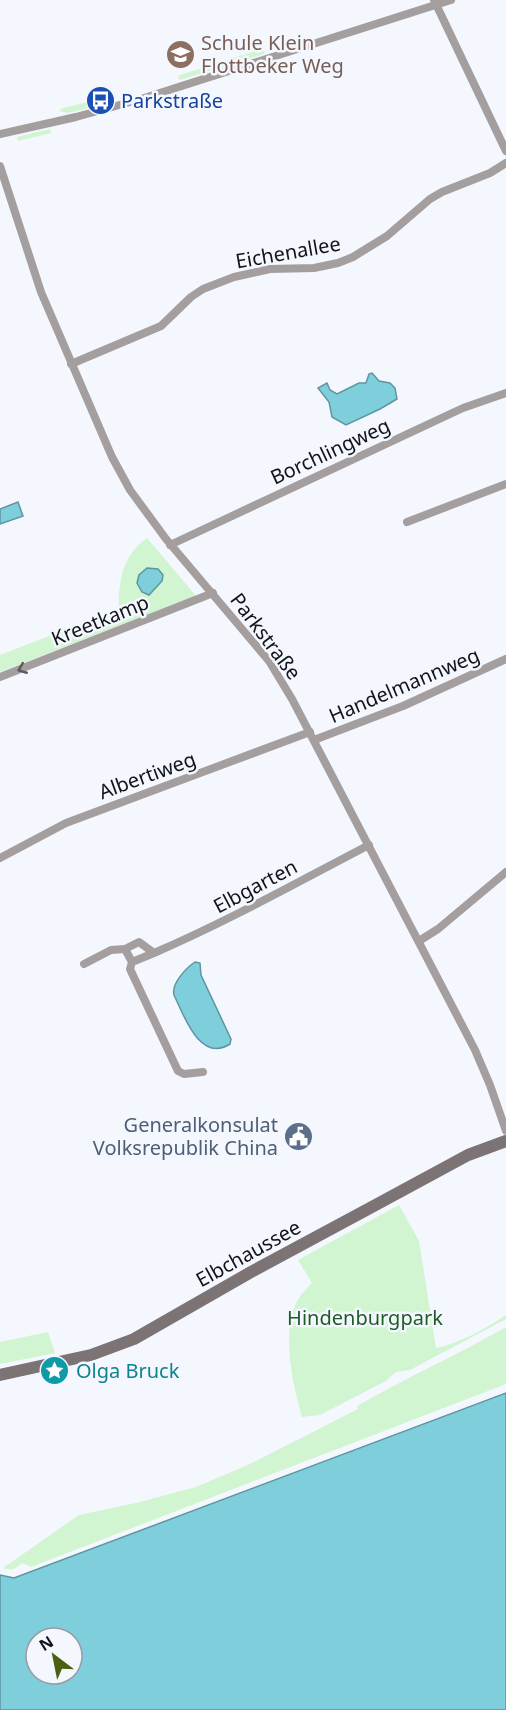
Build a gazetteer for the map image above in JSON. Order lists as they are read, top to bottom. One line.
{"streets":{"main road":["Elbchaussee"],"street":["Eichenallee","Borchlingweg","Kreetkamp","Parkstraße","Handelmannweg","Albertiweg","Elbgarten"]},"crossings":[["Eichenallee","Parkstraße"],["Borchlingweg","Parkstraße"],["Kreetkamp","Parkstraße"],["Parkstraße","Handelmannweg"],["Parkstraße","Albertiweg"],["Parkstraße","Elbgarten"],["Handelmannweg","Albertiweg"]],"one_way":["Kreetkamp"],"parks":["Hindenburgpark"],"places":{"school or university":["Schule Klein Flottbeker Weg"],"bus stop":["Parkstraße"],"public building":["Generalkonsulat Volksrepublik China"],"place":["Olga Bruck"]},"north":"top left"}
